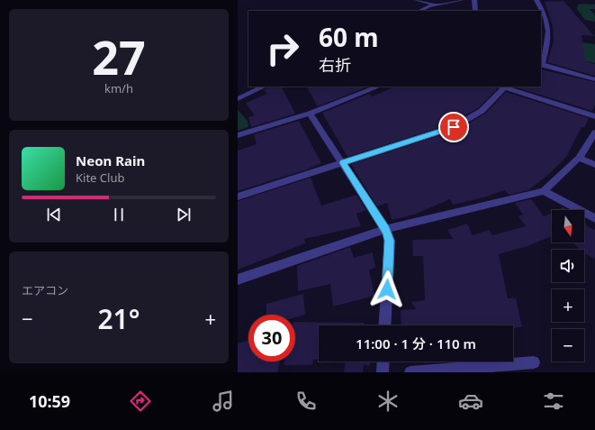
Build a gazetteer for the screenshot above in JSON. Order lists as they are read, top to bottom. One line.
{"north":"bottom","page":{"tile":[["27","km/h"],"エアコン"],"turn":["60 m","右折"],"song":["Neon Rain","Kite Club"],"map_buttons":["+","−"],"heat":["−","21°","+"],"limit":"30","trip":"11:00 · 1 分 · 110 m","tabs":"10:59"}}
